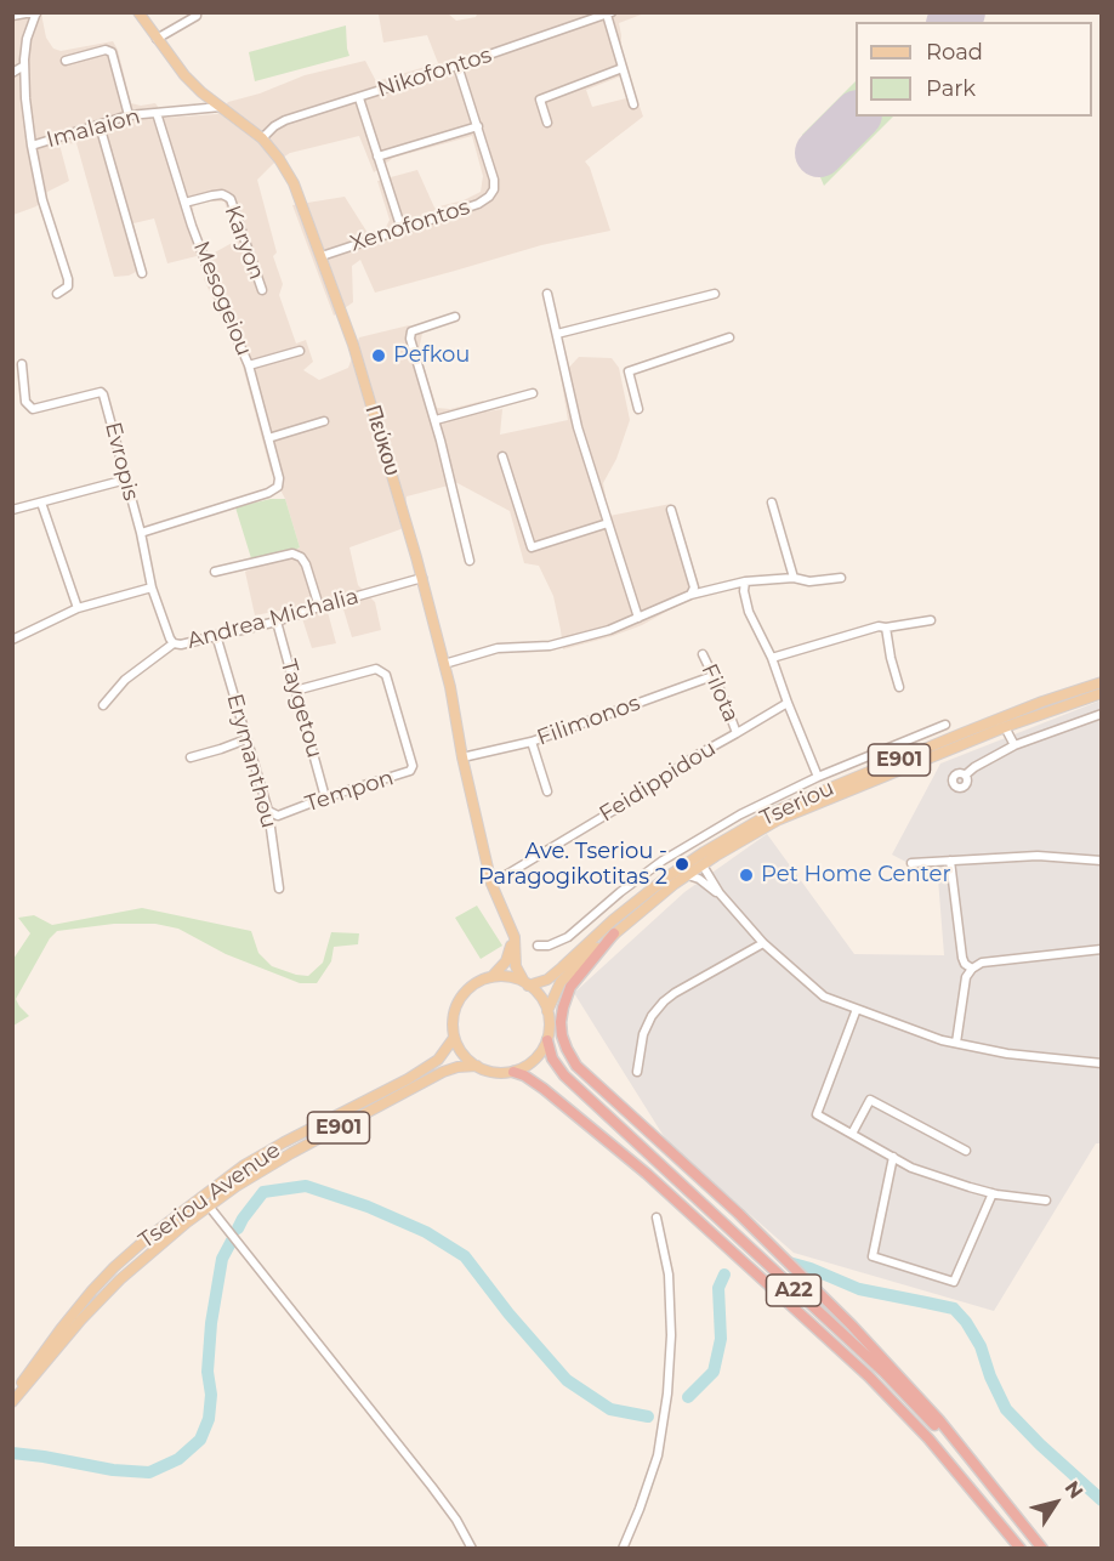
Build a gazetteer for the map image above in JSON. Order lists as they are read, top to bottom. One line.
{"streets":{"highway":["A22"],"main road":["Πεύκου","E901","Tseriou","Tseriou Avenue"],"street":["Nikofontos","Imalaion","Xenofontos","Karyon","Mesogeiou","Evropis","Andrea Michalia","Filota","Taygetou","Filimonos","Erymanthou","Feidippidou","Tempon"]},"crossings":[["Nikofontos","Πεύκου"],["Imalaion","Mesogeiou"],["Imalaion","Πεύκου"],["Xenofontos","Πεύκου"],["Karyon","Mesogeiou"],["Mesogeiou","Evropis"],["Πεύκου","Andrea Michalia"],["Πεύκου","Filimonos"],["Πεύκου","Feidippidou"],["Πεύκου","Tseriou"],["Πεύκου","Tseriou Avenue"],["Πεύκου","A22"],["Evropis","Andrea Michalia"],["Andrea Michalia","Taygetou"],["Andrea Michalia","Erymanthou"],["Filota","Filimonos"],["Filota","Feidippidou"],["Taygetou","Tempon"],["Erymanthou","Tempon"],["Tseriou","Tseriou Avenue"],["Tseriou","A22"],["Tseriou Avenue","A22"]],"places":["Pefkou","Ave. Tseriou - Paragogikotitas 2","Pet Home Center"],"legend":["Road","Park"],"north":"top right"}
